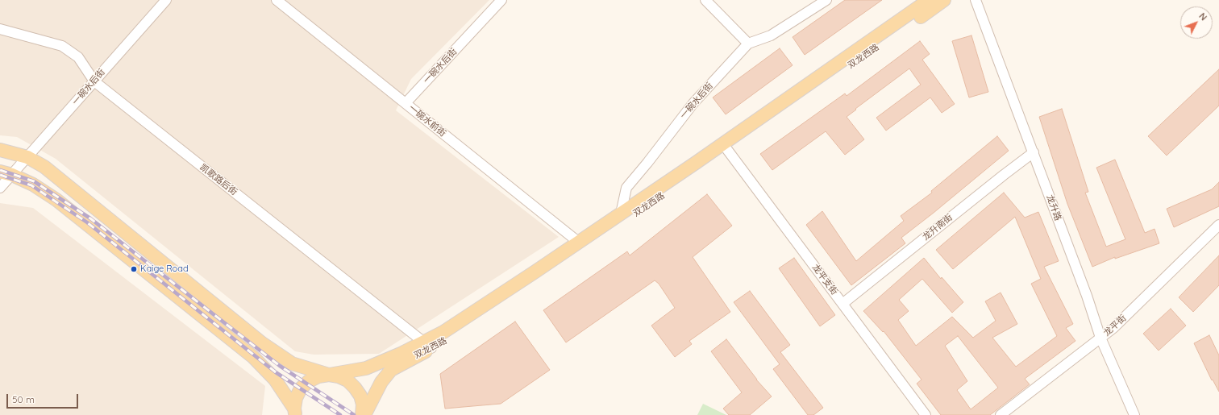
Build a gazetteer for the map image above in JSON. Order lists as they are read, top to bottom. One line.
{"streets":{"main road":["双龙西路"],"street":["一碗水后街","一碗水前街","凯歌路后街","龙升路","龙升南街","龙平支街","龙平街"]},"crossings":[["双龙西路","一碗水后街"],["双龙西路","一碗水前街"],["双龙西路","凯歌路后街"],["双龙西路","龙平支街"],["一碗水后街","一碗水前街"],["一碗水后街","凯歌路后街"],["龙升路","龙升南街"],["龙升路","龙平街"],["龙升南街","龙平支街"]],"places":["Kaige Road"],"scale_bar":"50 m","north":"top right"}
